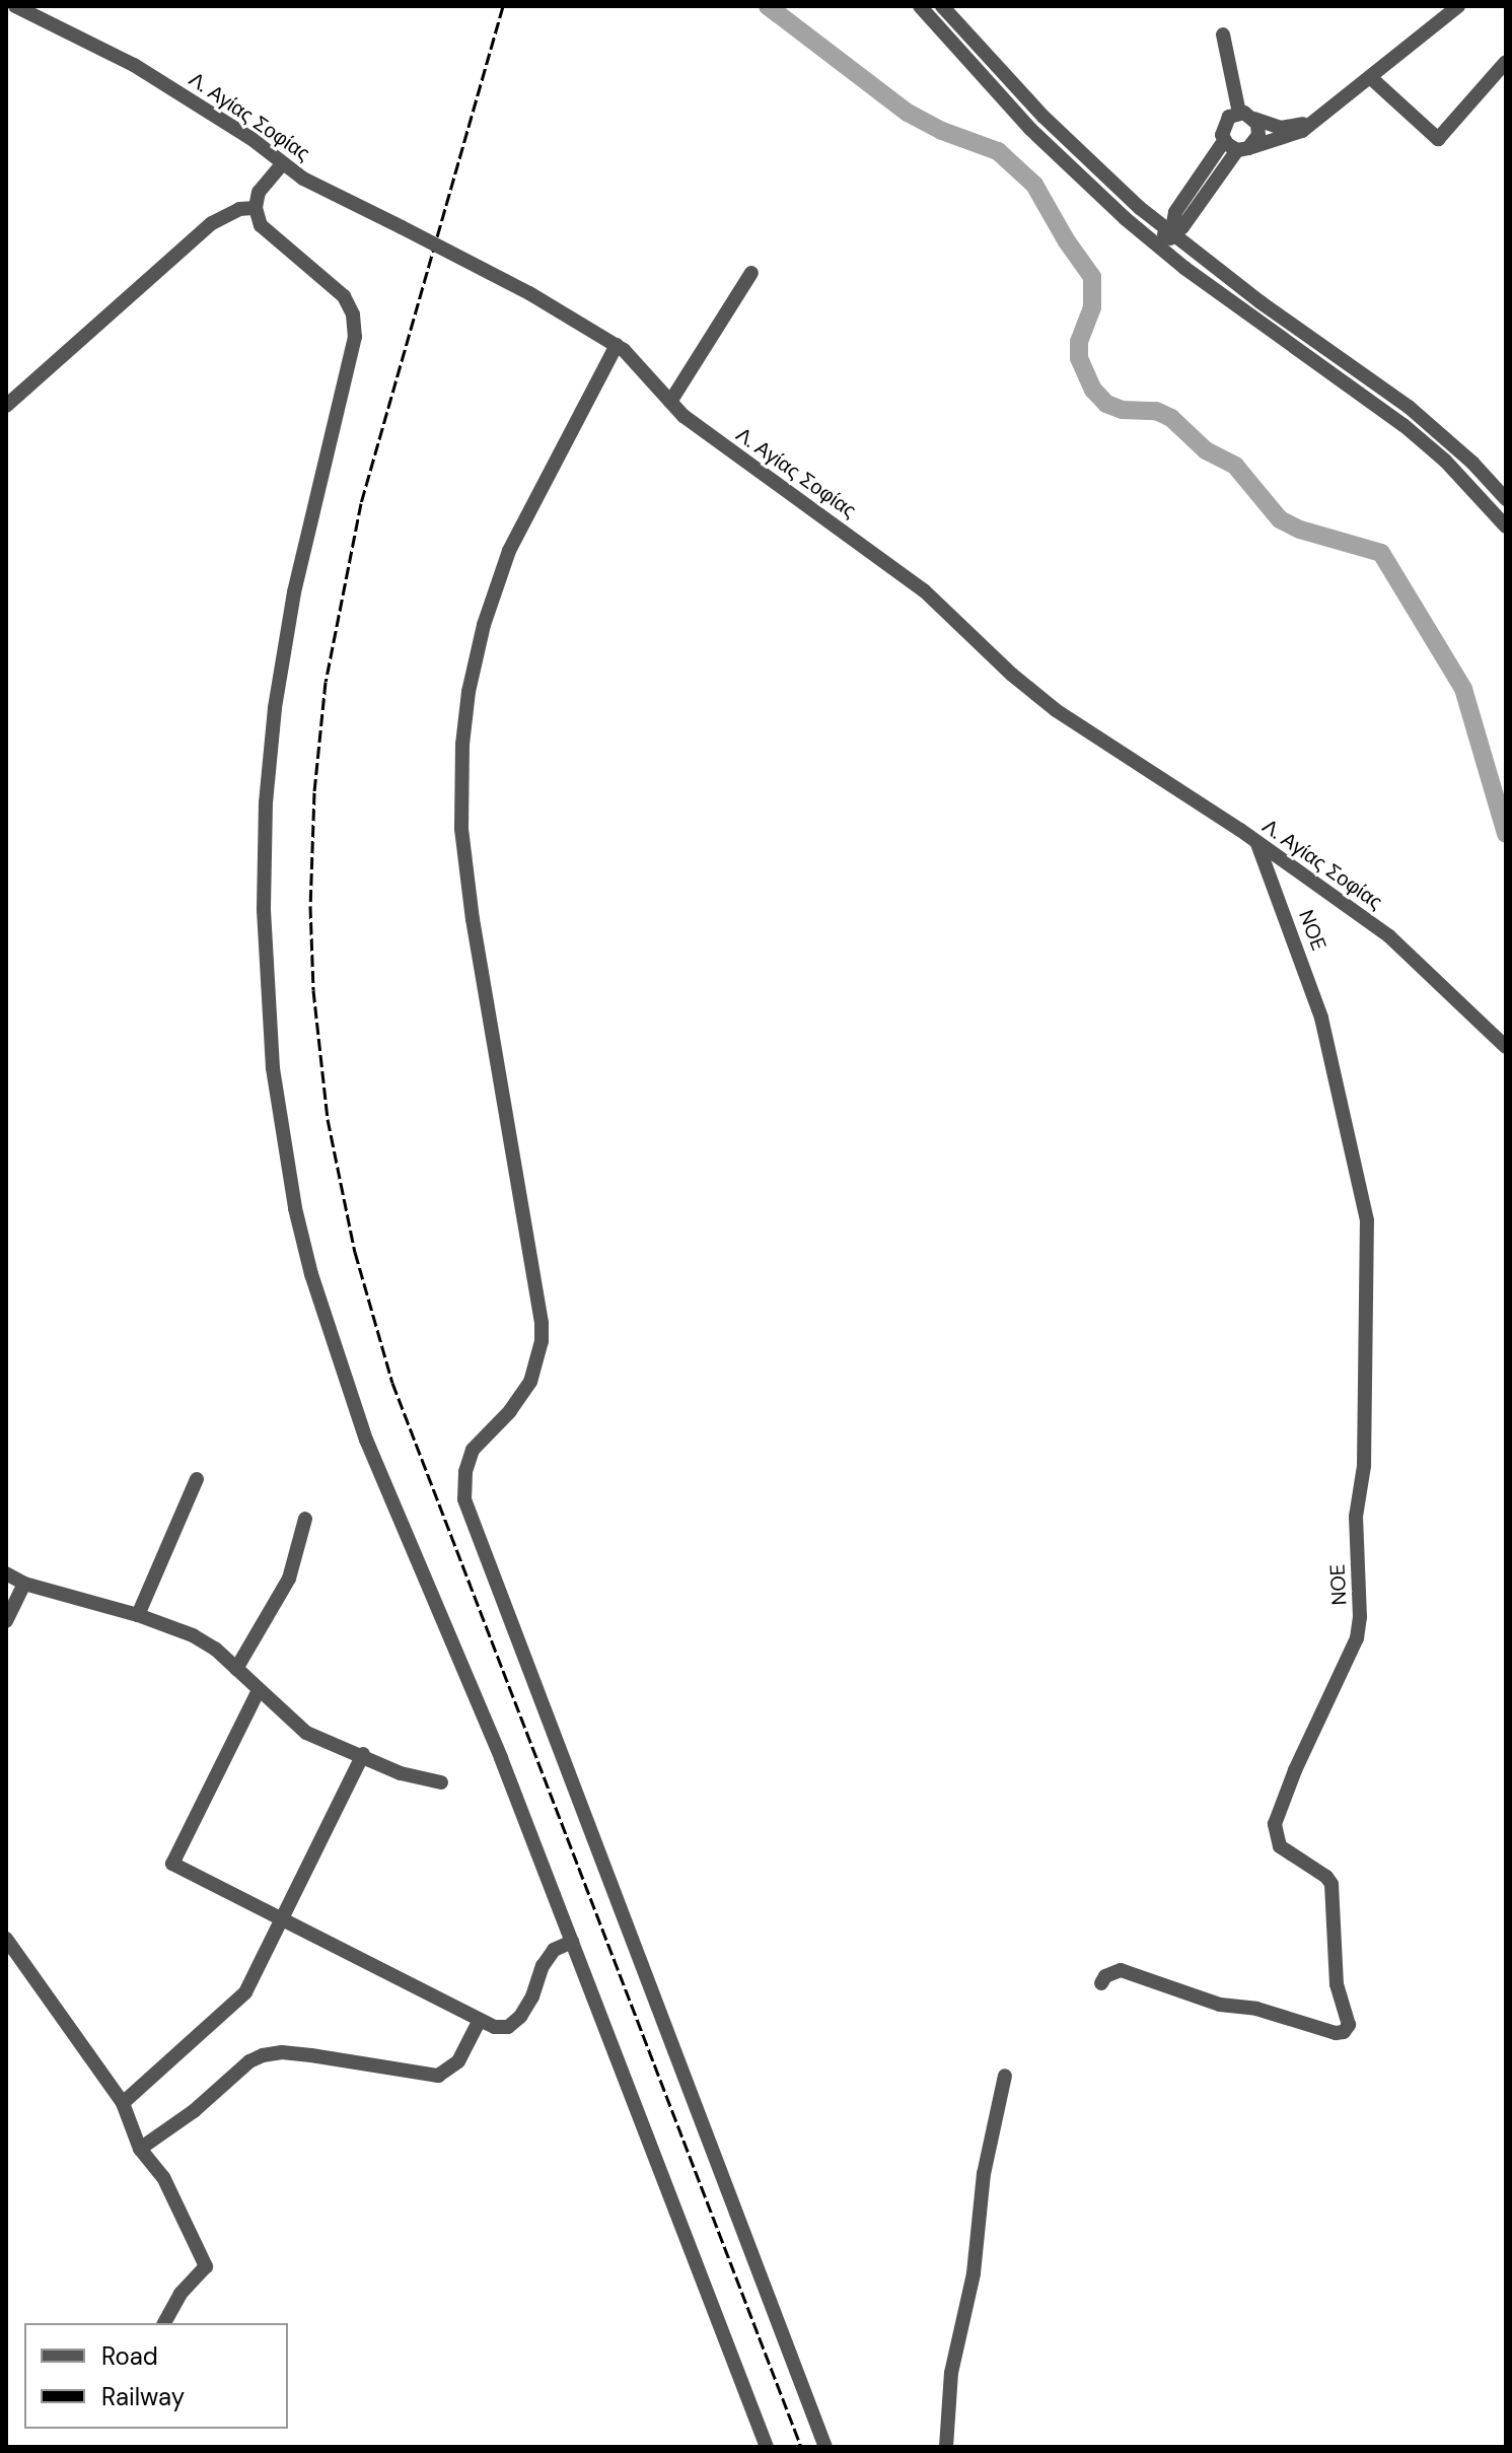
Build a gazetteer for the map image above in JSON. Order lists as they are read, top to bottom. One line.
{"streets":{"street":["Λ. Αγίας Σοφίας","NOE"]},"crossings":[["Λ. Αγίας Σοφίας","NOE"]],"legend":["Road","Railway"]}
